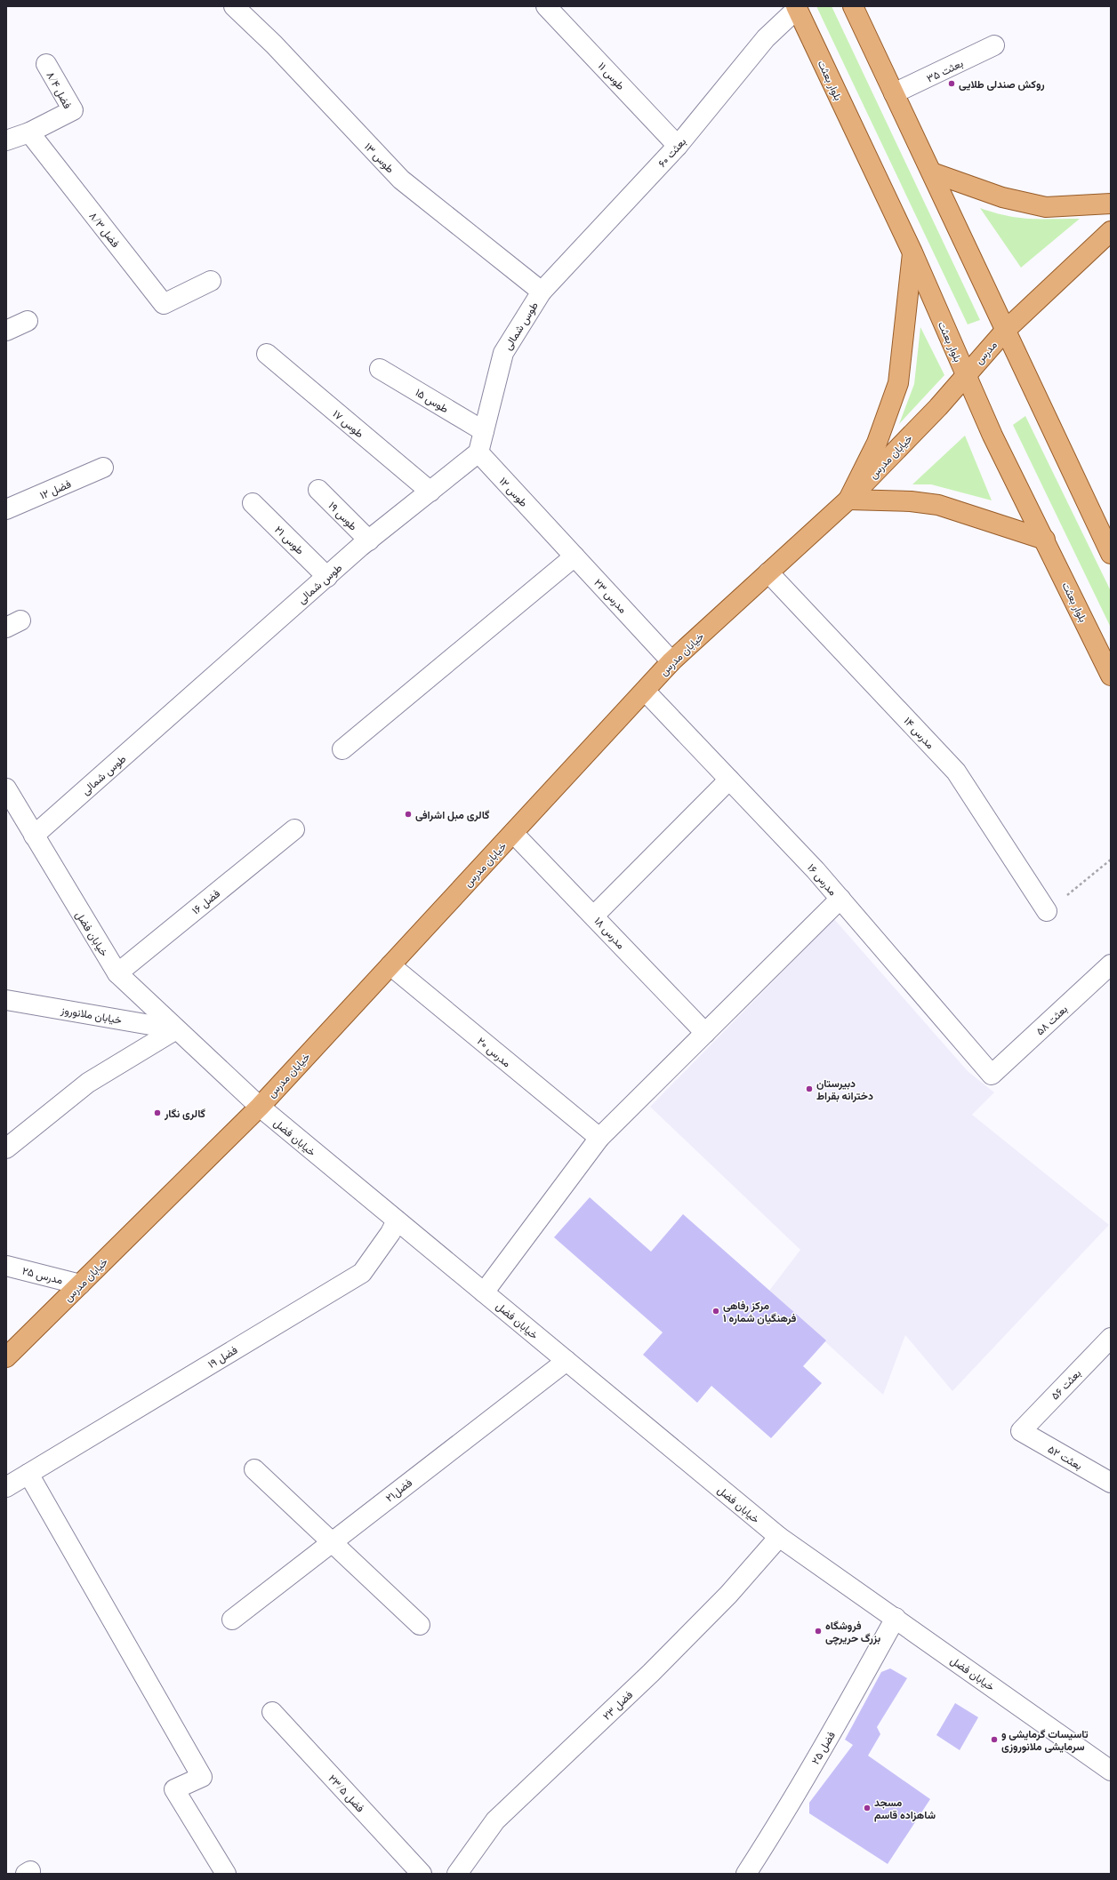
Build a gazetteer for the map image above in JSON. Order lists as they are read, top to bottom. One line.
{"streets":{"main road":["بلوار بعثت","مدرس","خیابان مدرس"],"street":["بعثت ۳۵","طوس ۱۱","فضل ۸/۴","بعثت ۶۰","طوس ۱۳","فضل ۸/۳","طوس شمالی","طوس ۱۵","طوس ۱۷","فضل ۱۲","طوس ۱۲","طوس ۱۹","طوس ۲۱","مدرس ۲۳","مدرس ۱۴","مدرس ۱۶","فضل ۱۶","مدرس ۱۸","خیابان فضل","خیابان ملانوروز","بعثت ۵۸","مدرس ۲۰","مدرس ۲۵","فضل ۱۹","بعثت ۵۶","بعثت ۵۲","فضل۲۱","فضل ۲۳","فضل ۲۵","فضل ۲۳/۵"]},"crossings":[["طوس ۱۱","بعثت ۶۰"],["بلوار بعثت","بعثت ۶۰"],["بلوار بعثت","مدرس"],["بلوار بعثت","خیابان مدرس"],["فضل ۸/۴","فضل ۸/۳"],["بعثت ۶۰","طوس ۱۳"],["بعثت ۶۰","طوس شمالی"],["طوس ۱۳","طوس شمالی"],["طوس شمالی","طوس ۱۵"],["طوس شمالی","طوس ۱۷"],["طوس شمالی","طوس ۱۲"],["طوس شمالی","طوس ۱۹"],["طوس شمالی","طوس ۲۱"],["طوس شمالی","خیابان فضل"],["مدرس","خیابان مدرس"],["خیابان مدرس","مدرس ۲۳"],["خیابان مدرس","مدرس ۱۴"],["خیابان مدرس","مدرس ۱۶"],["خیابان مدرس","مدرس ۱۸"],["خیابان مدرس","خیابان فضل"],["خیابان مدرس","مدرس ۲۰"],["خیابان مدرس","مدرس ۲۵"],["طوس ۱۲","مدرس ۲۳"],["مدرس ۱۶","بعثت ۵۸"],["فضل ۱۶","خیابان فضل"],["خیابان فضل","خیابان ملانوروز"],["خیابان فضل","فضل ۱۹"],["خیابان فضل","فضل۲۱"],["خیابان فضل","فضل ۲۳"],["خیابان فضل","فضل ۲۵"],["بعثت ۵۶","بعثت ۵۲"]],"places":["روکش صندلی طلایی","گالری مبل اشرافی","دبیرستان دخترانه بقراط","گالری نگار","مرکز رفاهی فرهنگیان شماره ۱","فروشگاه بزرگ حریرچی","تاسیسات گرمایشی و سرمایشی ملانوروزی","مسجد شاهزاده قاسم"]}
